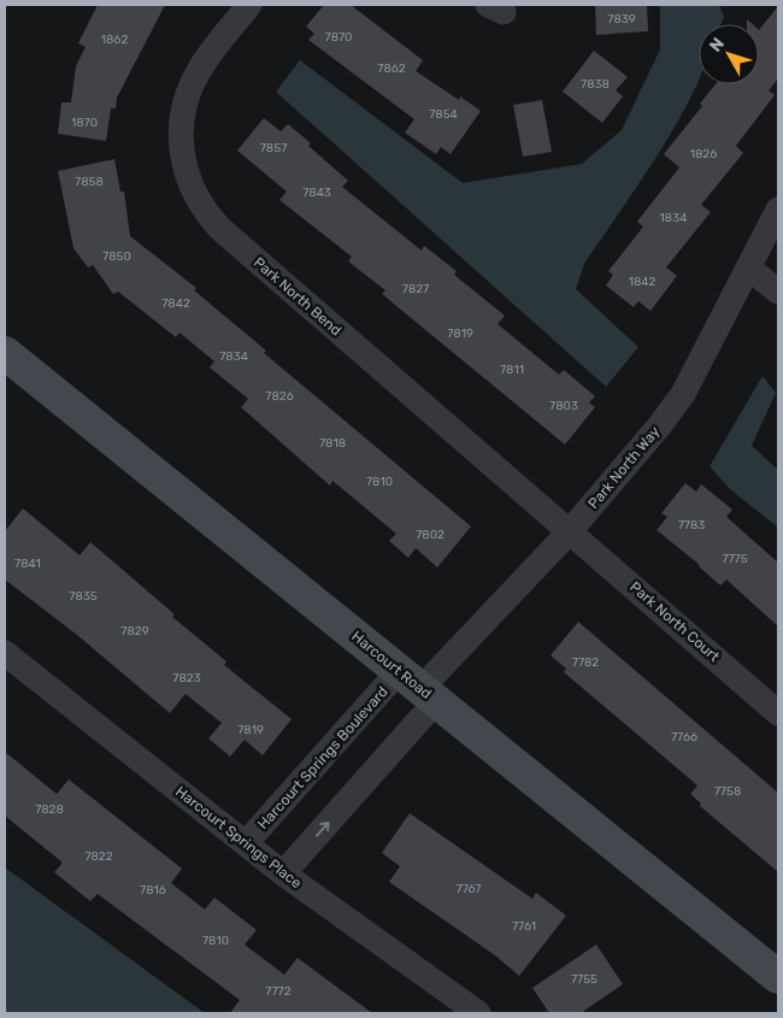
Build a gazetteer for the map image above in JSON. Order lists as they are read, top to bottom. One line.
{"streets":{"street":["Park North Bend","Park North Way","Park North Court","Harcourt Road","Harcourt Springs Boulevard","Harcourt Springs Place"]},"crossings":[["Park North Bend","Park North Way"],["Park North Bend","Park North Court"],["Park North Way","Park North Court"],["Park North Way","Harcourt Road"],["Park North Way","Harcourt Springs Boulevard"],["Harcourt Road","Harcourt Springs Boulevard"],["Harcourt Springs Boulevard","Harcourt Springs Place"]],"house_numbers":["7839","7870","1862","7862","7838","7854","1870","7857","1826","7858","7843","1834","7850","1842","7827","7842","7819","7834","7811","7826","7803","7818","7810","7783","7802","7775","7841","7835","7829","7782","7823","7819","7766","7758","7828","7822","7767","7816","7761","7810","7755","7772"],"north":"top left"}
